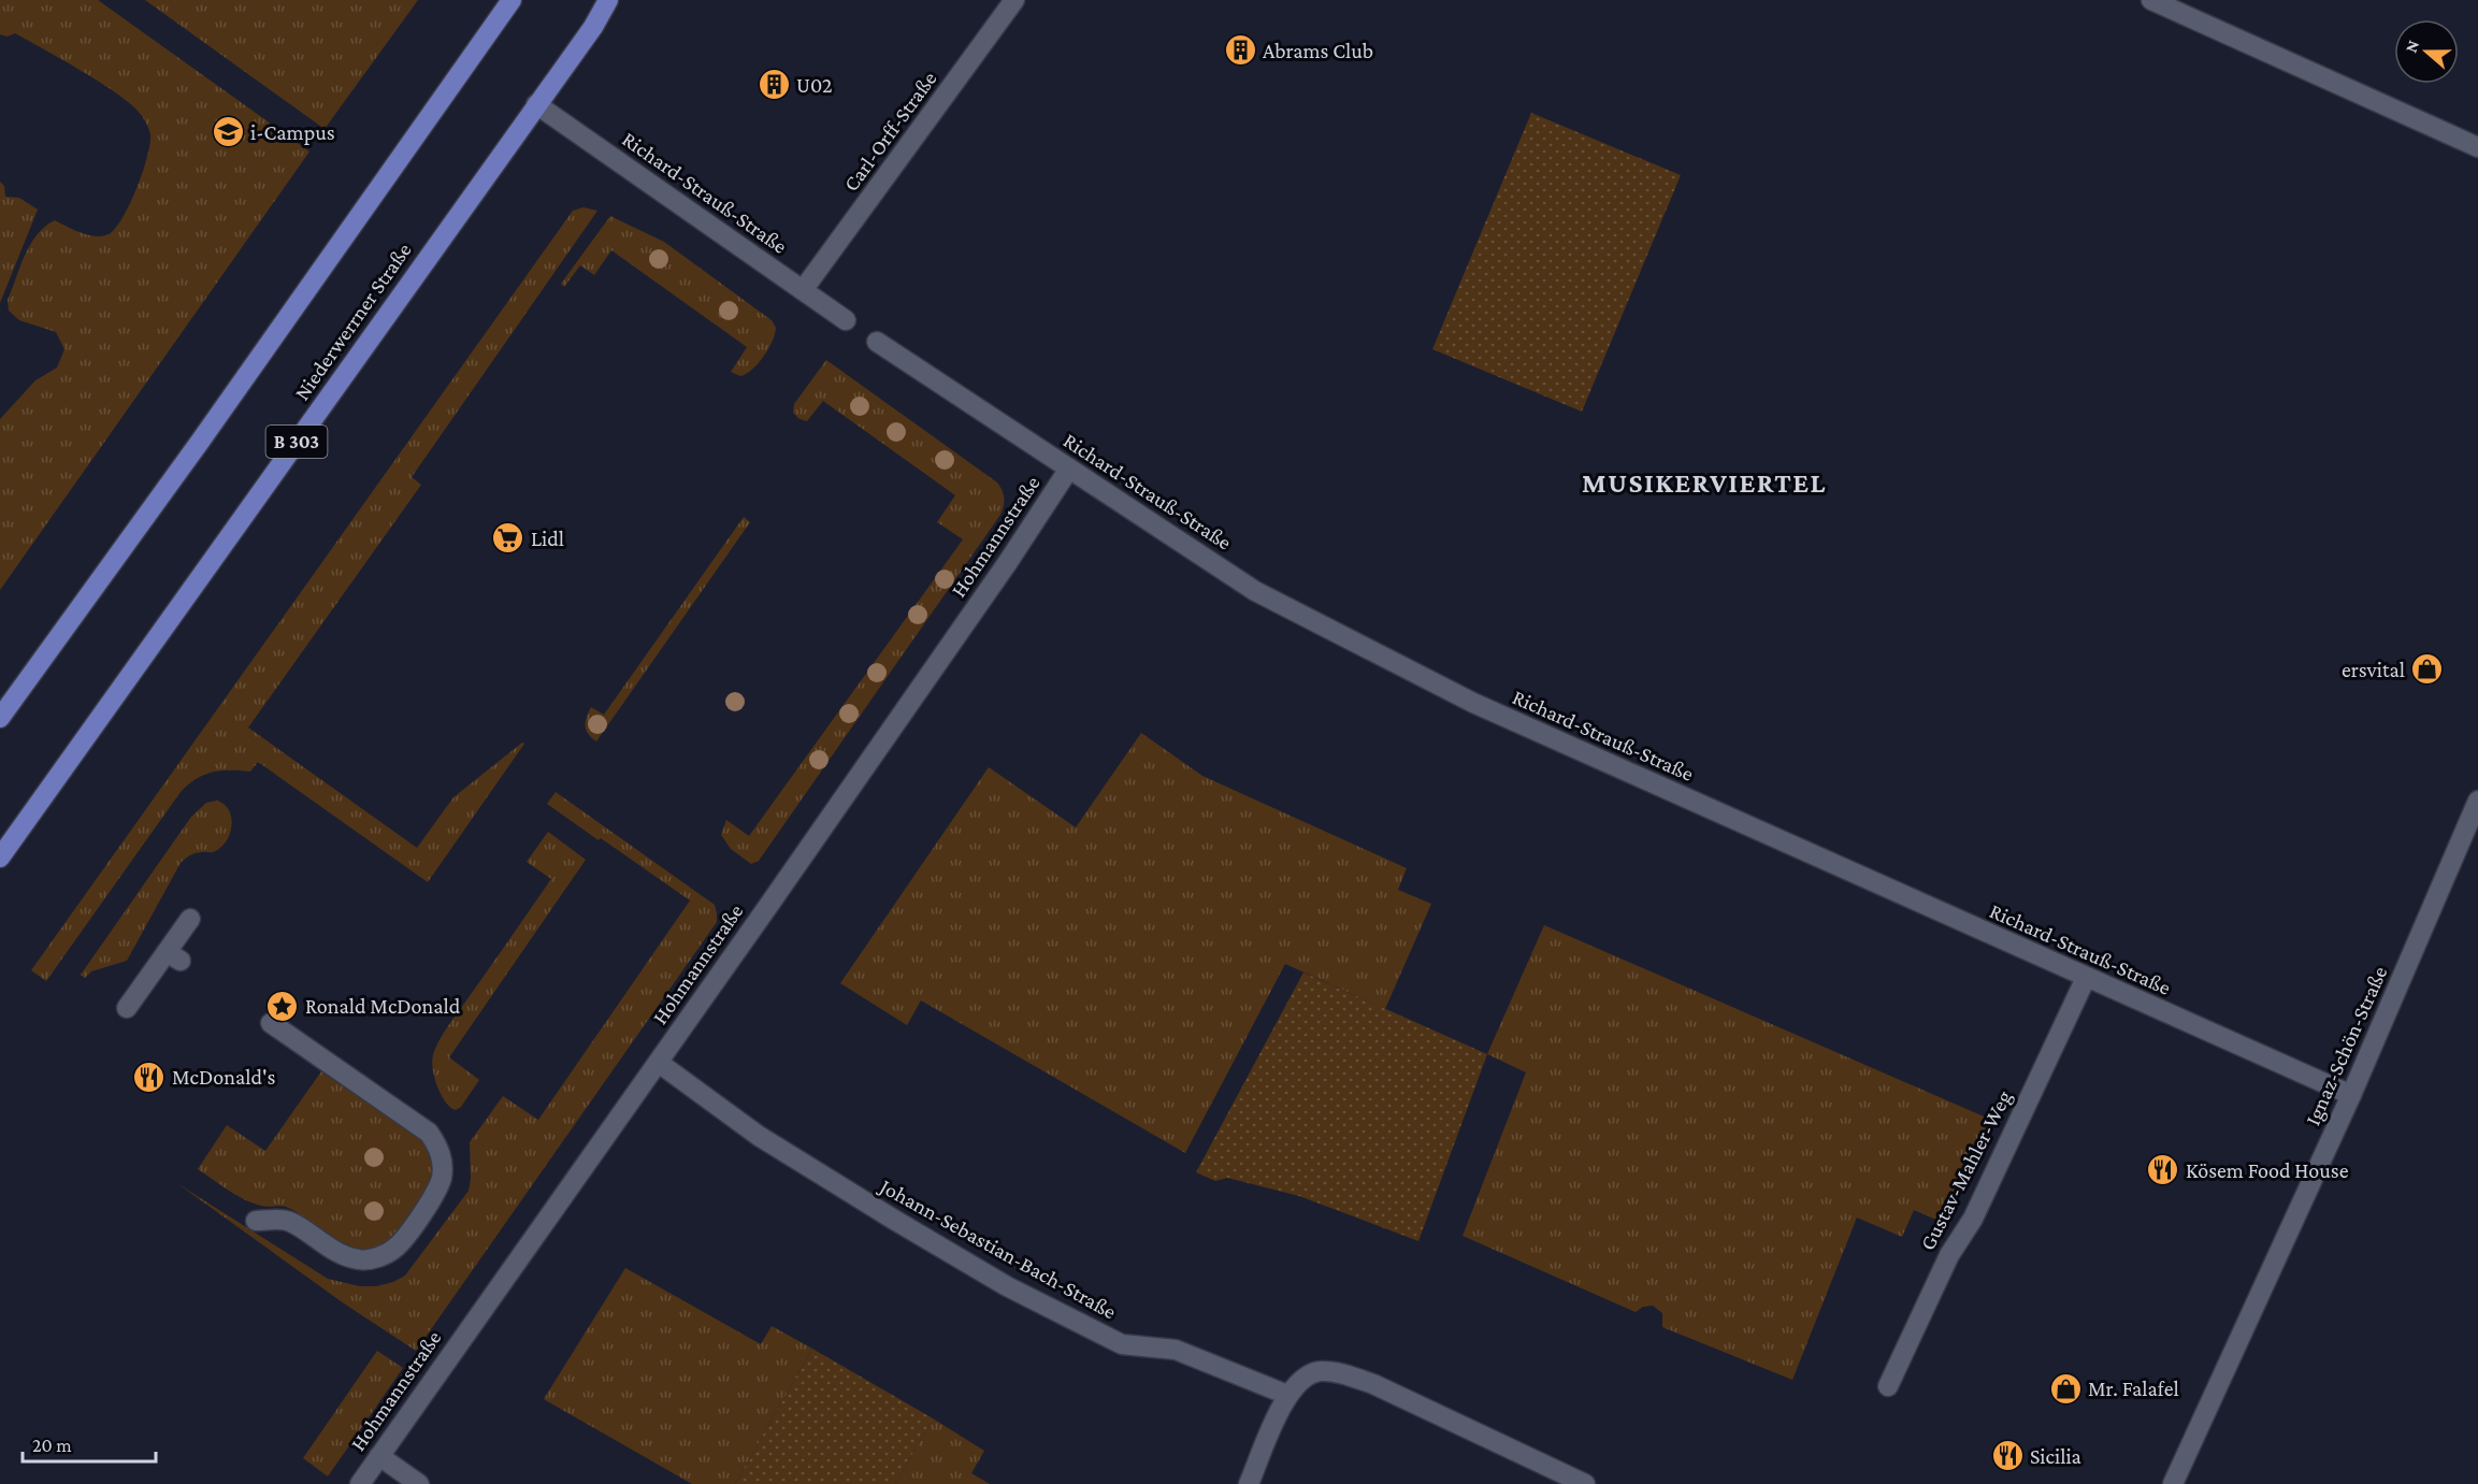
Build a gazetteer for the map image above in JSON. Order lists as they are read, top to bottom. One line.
{"streets":{"main road":["Niederwerrner Straße","B 303"],"street":["Carl-Orff-Straße","Richard-Strauß-Straße","Hohmannstraße","Ignaz-Schön-Straße","Gustav-Mahler-Weg","Johann-Sebastian-Bach-Straße"]},"crossings":[["Carl-Orff-Straße","Richard-Strauß-Straße"],["Richard-Strauß-Straße","Niederwerrner Straße"],["Richard-Strauß-Straße","Hohmannstraße"],["Richard-Strauß-Straße","Ignaz-Schön-Straße"],["Richard-Strauß-Straße","Gustav-Mahler-Weg"],["Hohmannstraße","Johann-Sebastian-Bach-Straße"]],"districts":["MUSIKERVIERTEL"],"places":{"building":["Abrams Club","U02"],"school or university":["i-Campus"],"supermarket":["Lidl"],"shop":["ersvital","Mr. Falafel"],"place":["Ronald McDonald"],"restaurant":["McDonald's","Kösem Food House","Sicilia"]},"scale_bar":"20 m","north":"left"}
